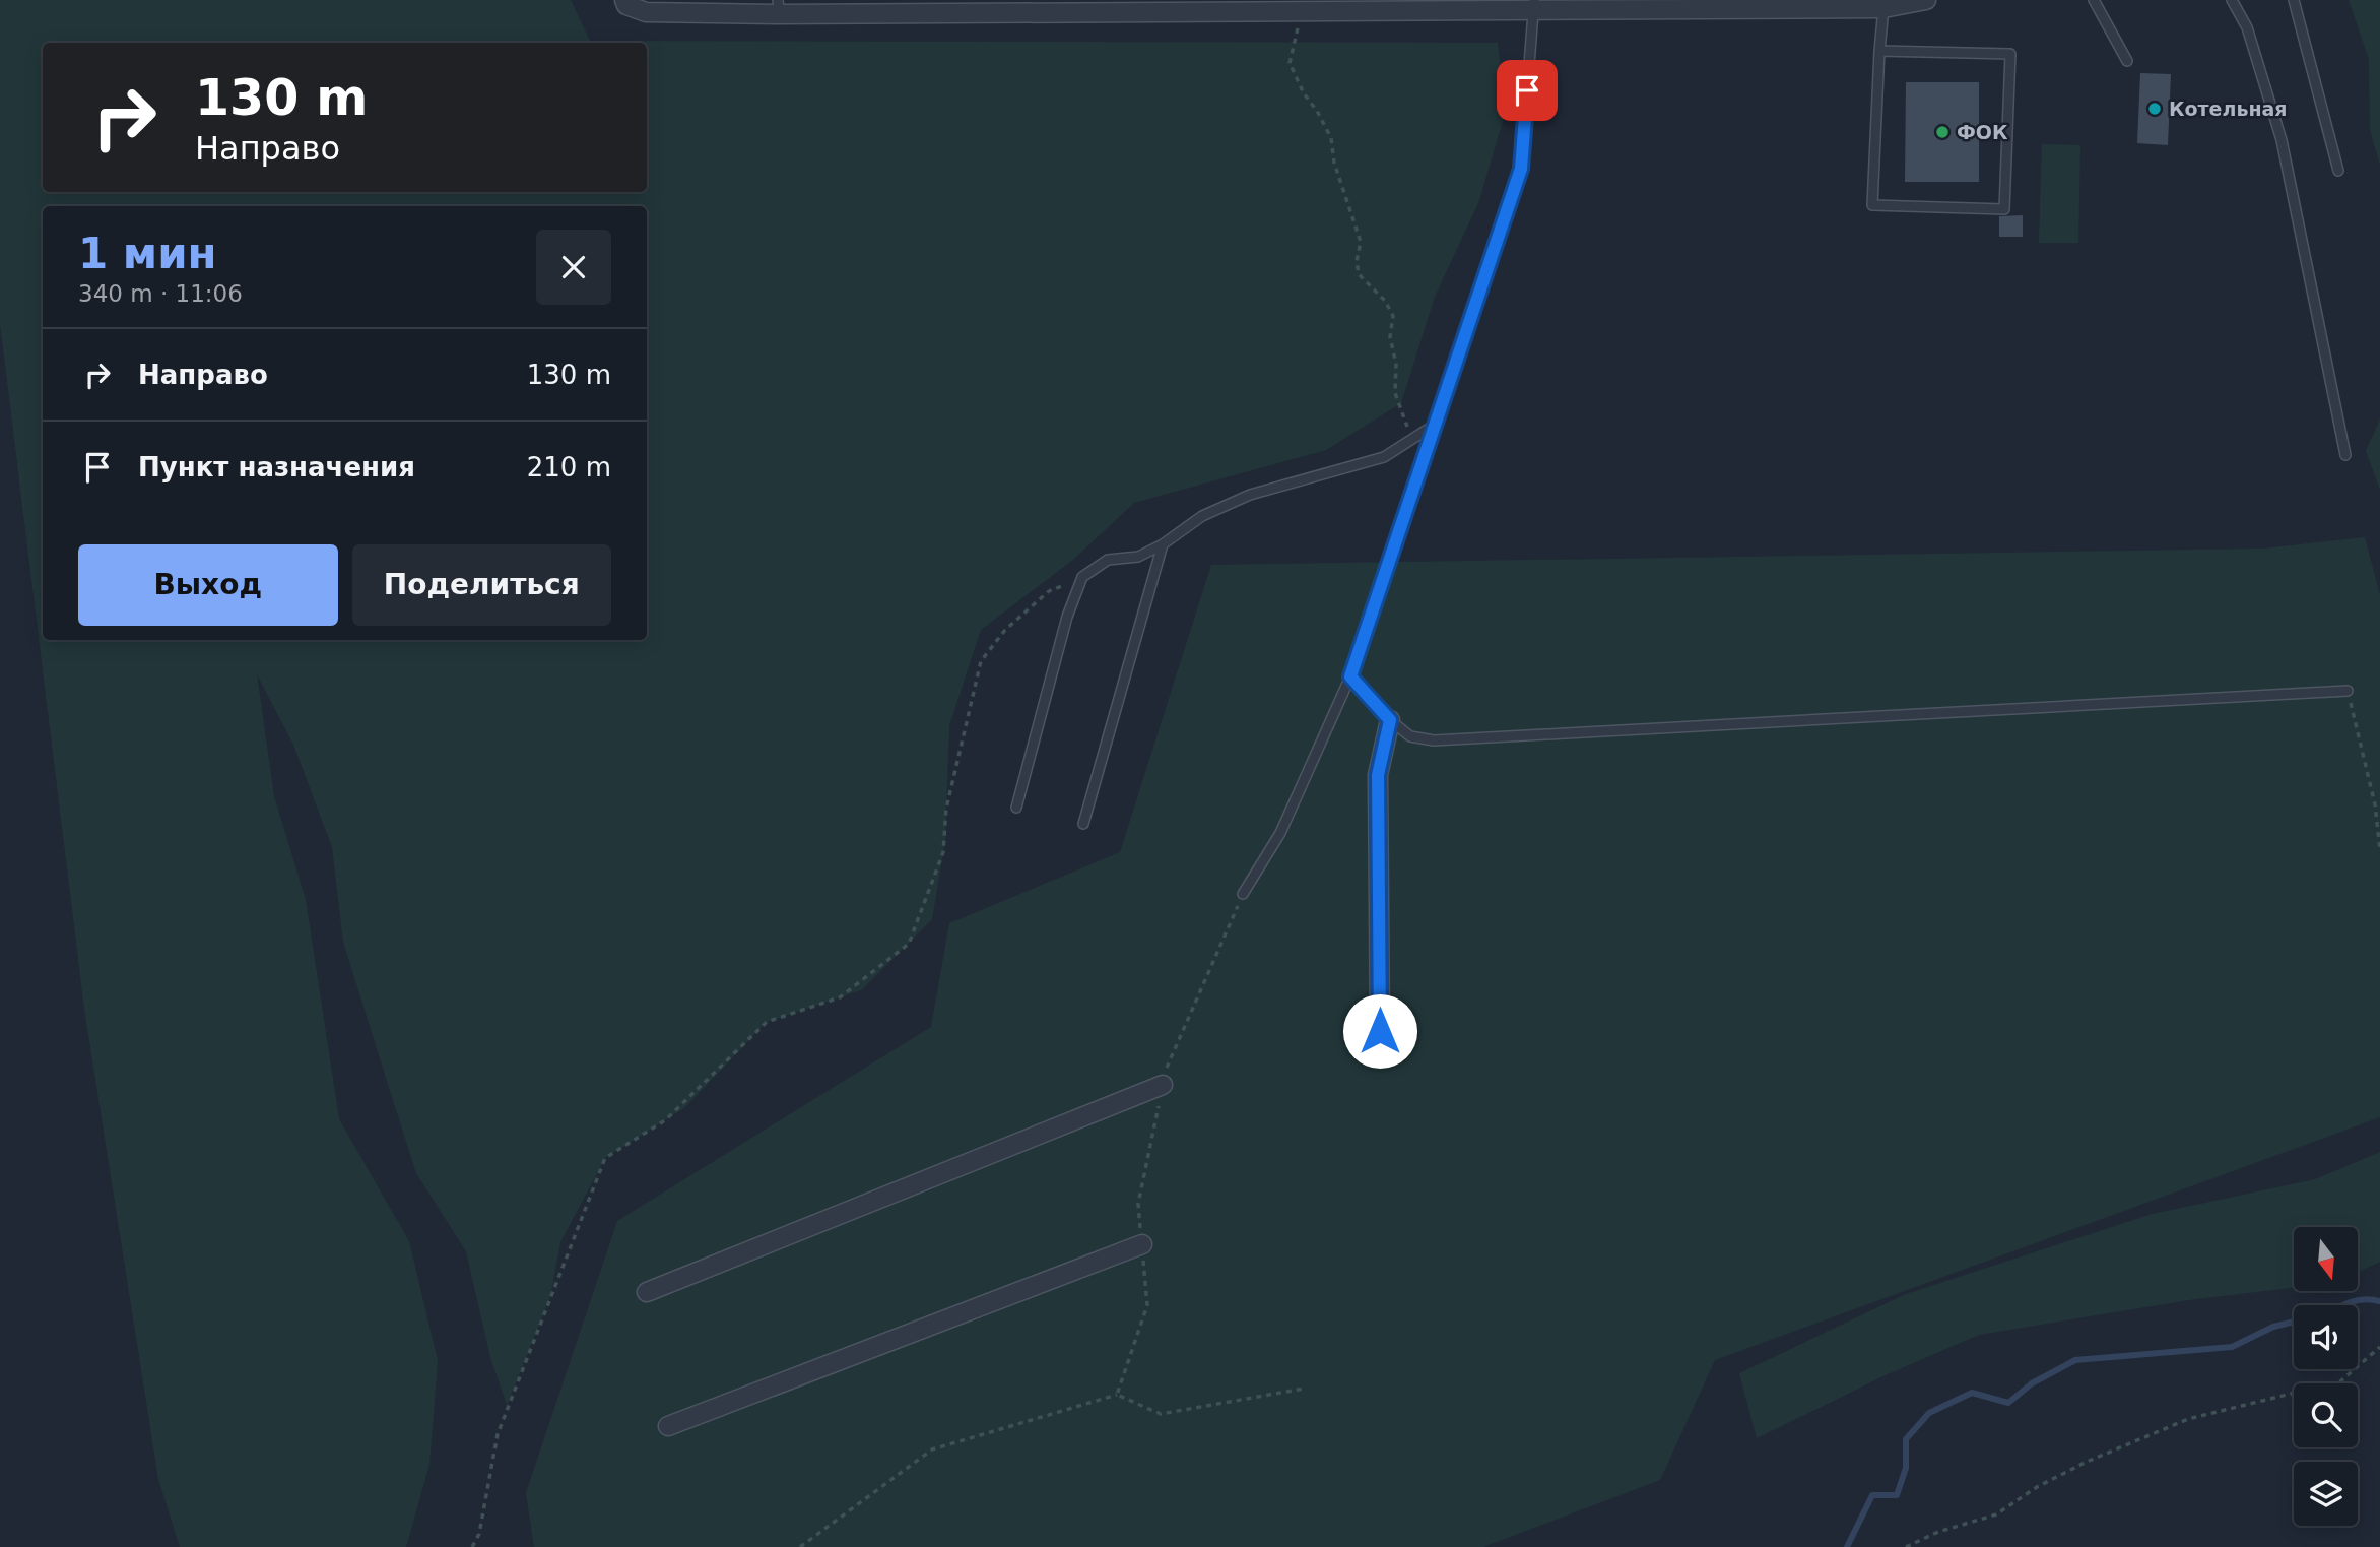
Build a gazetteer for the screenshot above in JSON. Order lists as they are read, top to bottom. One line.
{"places":["Котельная","ФОК"],"north":"bottom","page":{"turn":["130 m","Направо"],"heading":["1 мин","340 m · 11:06"],"list":[{"name":"Направо","value":"130 m"},{"name":"Пункт назначения","value":"210 m"}],"buttons":["Выход","Поделиться"]}}
